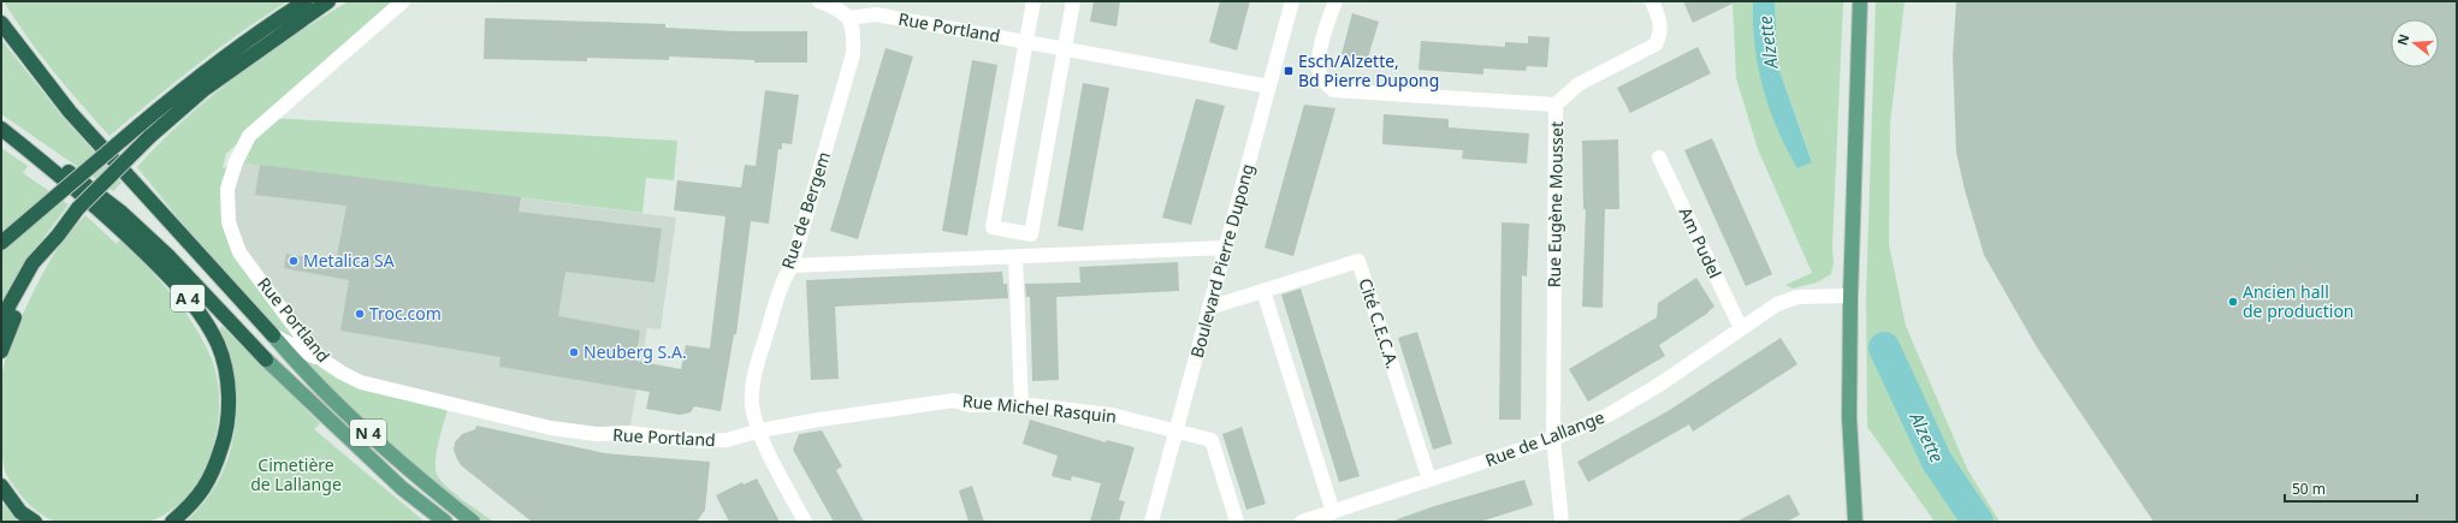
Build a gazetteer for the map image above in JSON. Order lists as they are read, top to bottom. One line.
{"streets":{"highway":["A 4"],"main road":["N 4"],"street":["Rue Portland","Rue Eugène Mousset","Rue de Bergem","Am Pudel","Boulevard Pierre Dupong","Cité C.E.C.A.","Rue Michel Rasquin","Rue de Lallange"]},"crossings":[["Rue Portland","Rue de Bergem"],["Rue Portland","Boulevard Pierre Dupong"],["Rue Portland","Rue Michel Rasquin"],["Rue Eugène Mousset","Rue de Lallange"],["Rue de Bergem","Rue Michel Rasquin"],["Am Pudel","Rue de Lallange"],["Boulevard Pierre Dupong","Cité C.E.C.A."],["Boulevard Pierre Dupong","Rue Michel Rasquin"],["A 4","N 4"],["Cité C.E.C.A.","Rue de Lallange"]],"water":["Alzette"],"parks":["Cimetière de Lallange"],"places":{"transit":["Esch/Alzette, Bd Pierre Dupong"],"other":["Metalica SA","Ancien hall de production","Troc.com","Neuberg S.A."]},"scale_bar":"50 m","north":"left"}
